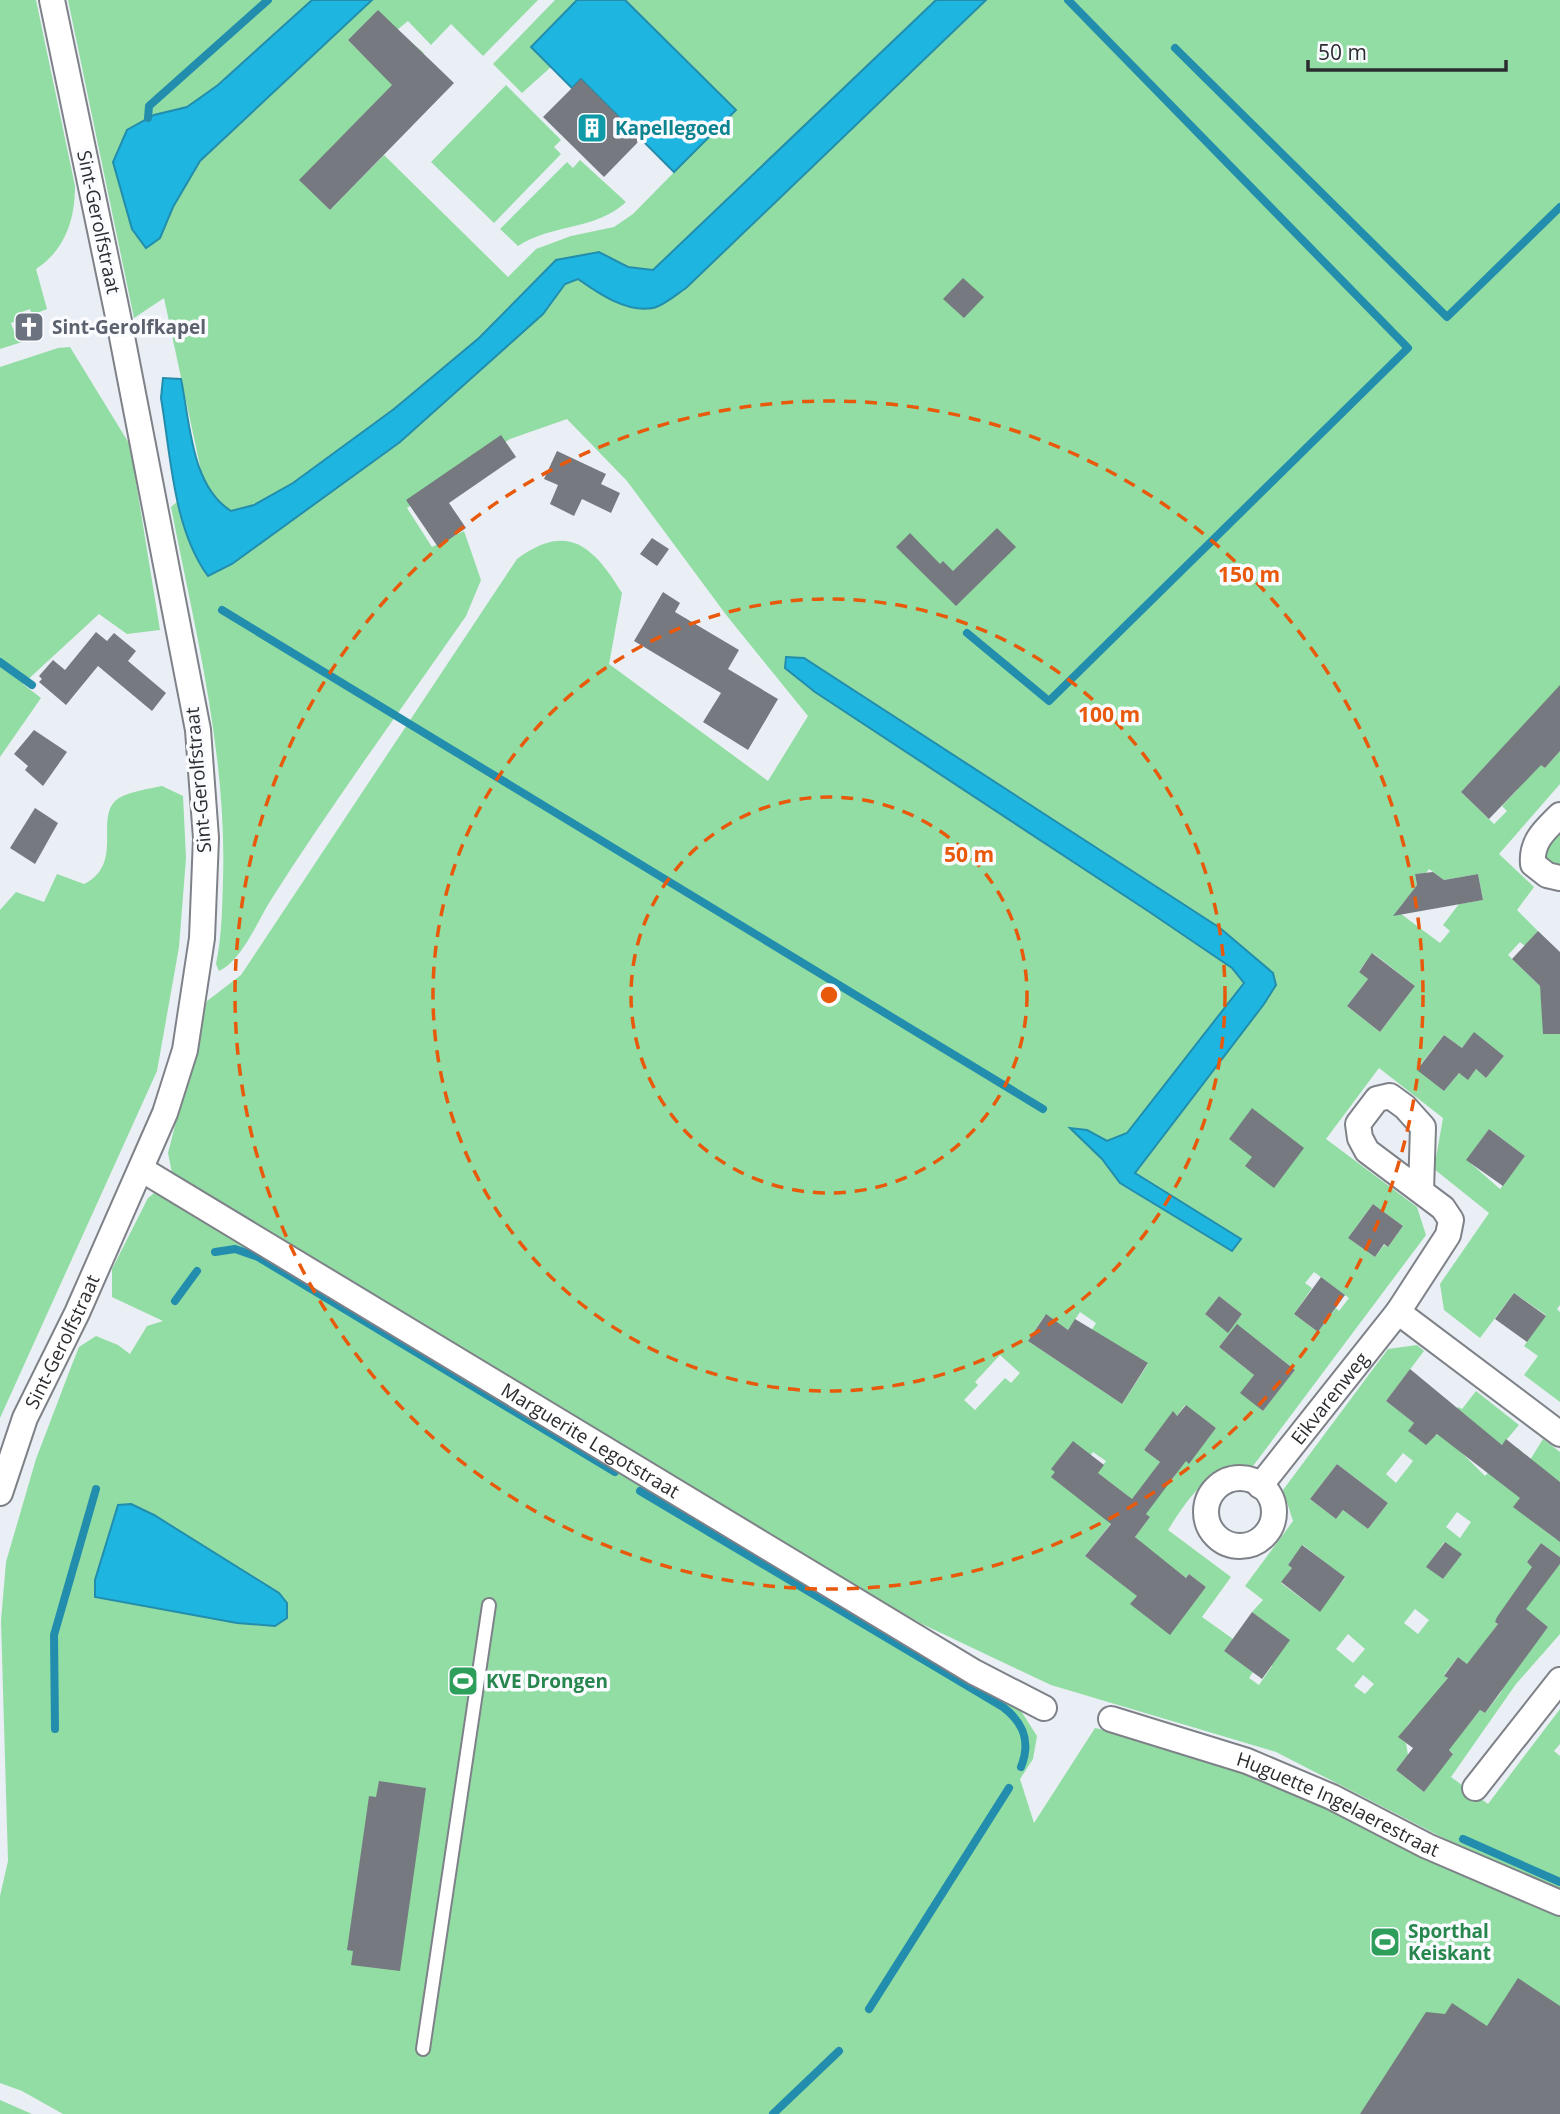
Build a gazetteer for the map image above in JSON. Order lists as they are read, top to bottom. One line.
{"streets":{"street":["Sint-Gerolfstraat","Eikvarenweg","Marguerite Legotstraat","Huguette Ingelaerestraat"]},"crossings":[["Sint-Gerolfstraat","Marguerite Legotstraat"]],"places":{"building":["Kapellegoed"],"church":["Sint-Gerolfkapel"],"sports":["KVE Drongen","Sporthal Keiskant"]},"scale_bar":"50 m","rings":["150 m","100 m","50 m"]}
